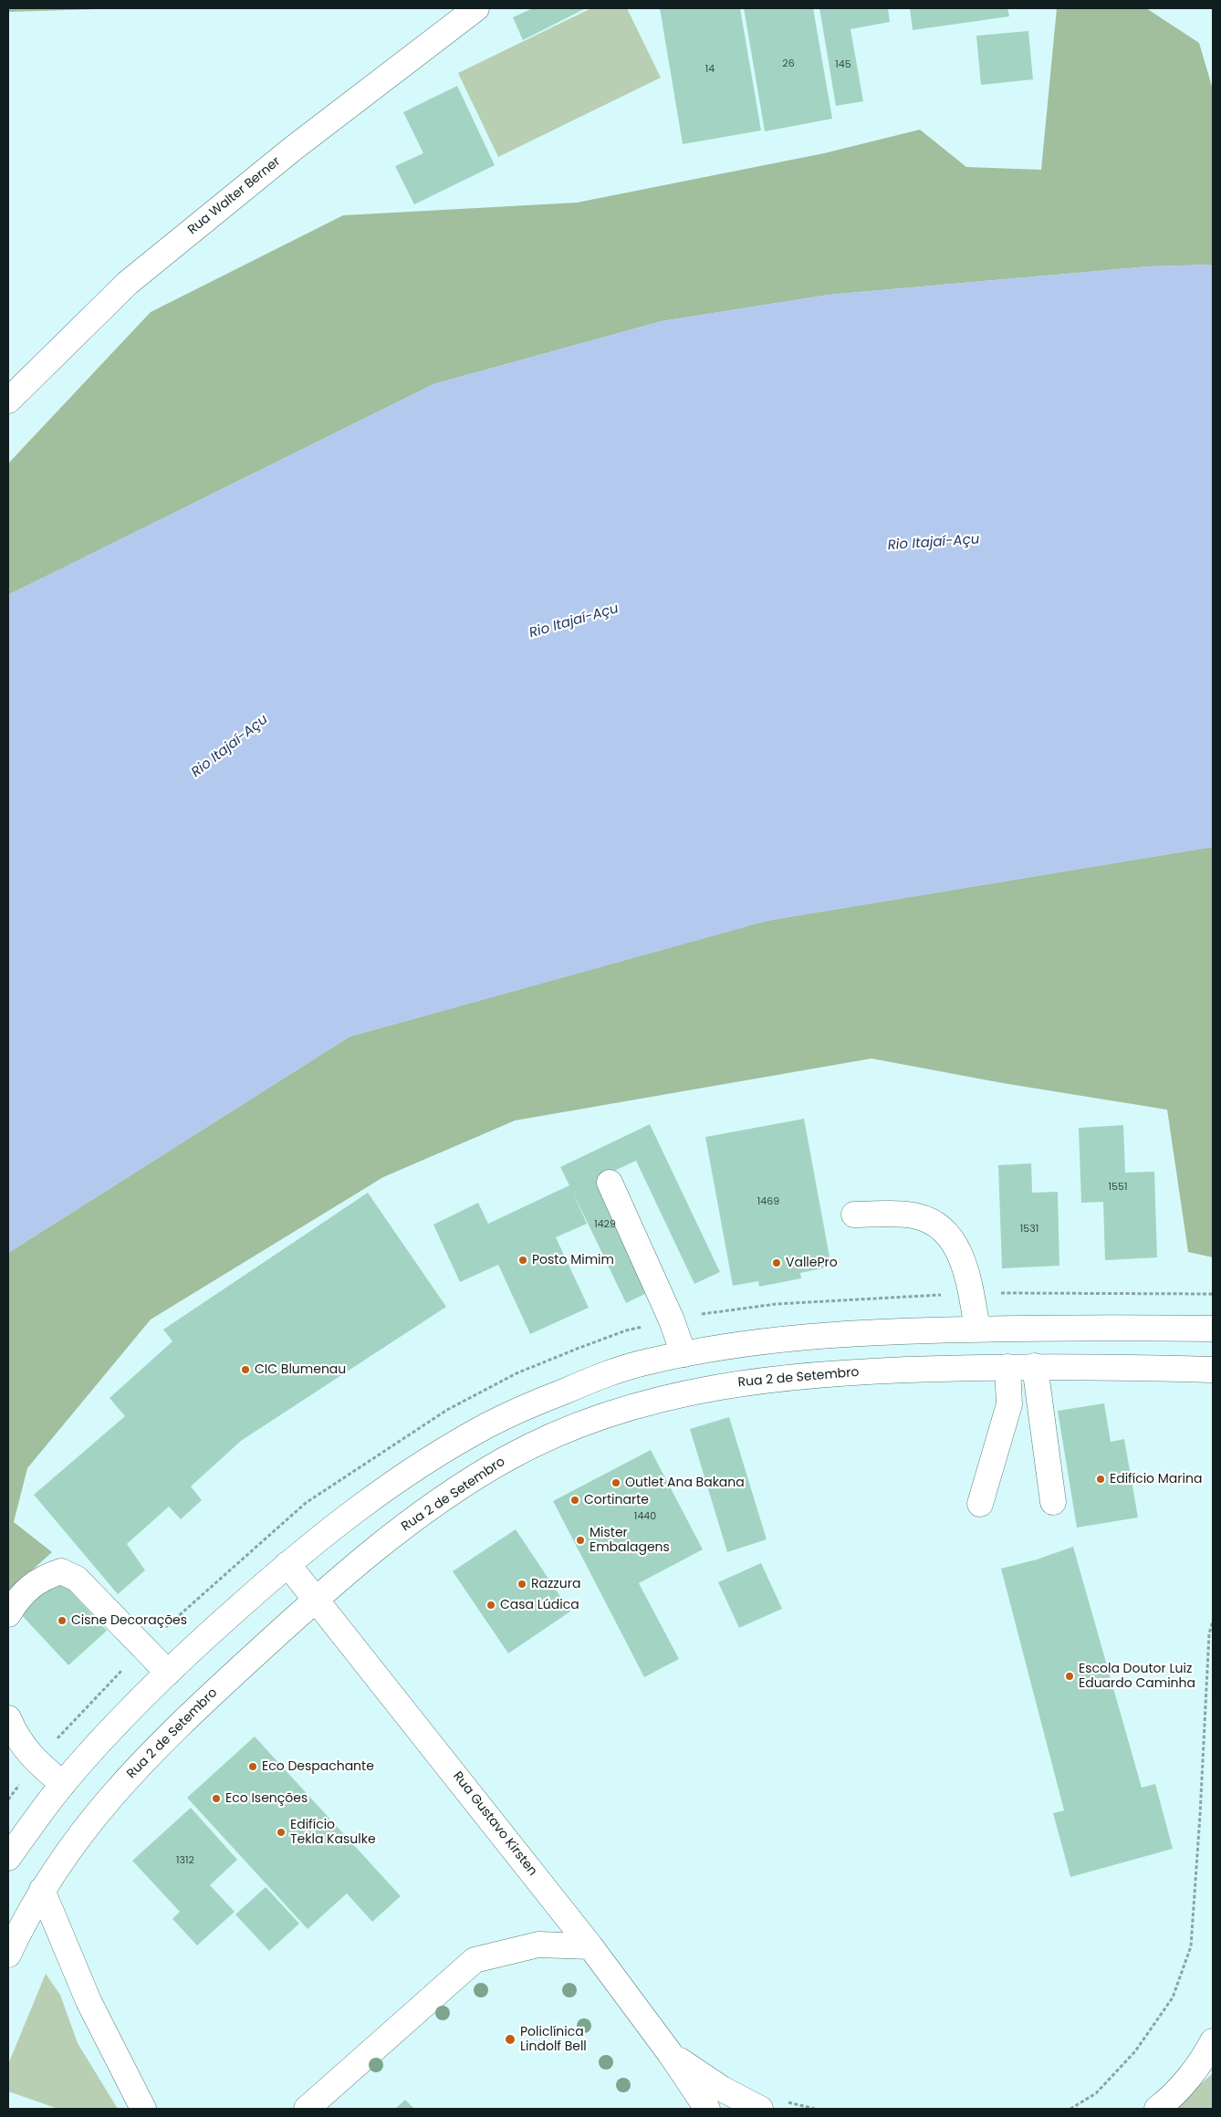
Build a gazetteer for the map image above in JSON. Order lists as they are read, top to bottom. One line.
{"streets":{"main road":["Rua Walter Berner","Rua 2 de Setembro","Rua Gustavo Kirsten"]},"crossings":[["Rua 2 de Setembro","Rua Gustavo Kirsten"]],"water":["Rio Itajaí-Açu"],"places":["Posto Mimim","VallePro","CIC Blumenau","Edifício Marina","Outlet Ana Bakana","Cortinarte","Mister Embalagens","Razzura","Casa Lúdica","Cisne Decorações","Escola Doutor Luiz Eduardo Caminha","Eco Despachante","Eco Isenções","Edifício Tekla Kasulke","Policlínica Lindolf Bell"],"house_numbers":["26","145","14","1551","1469","1429","1531","1440","1312"]}
